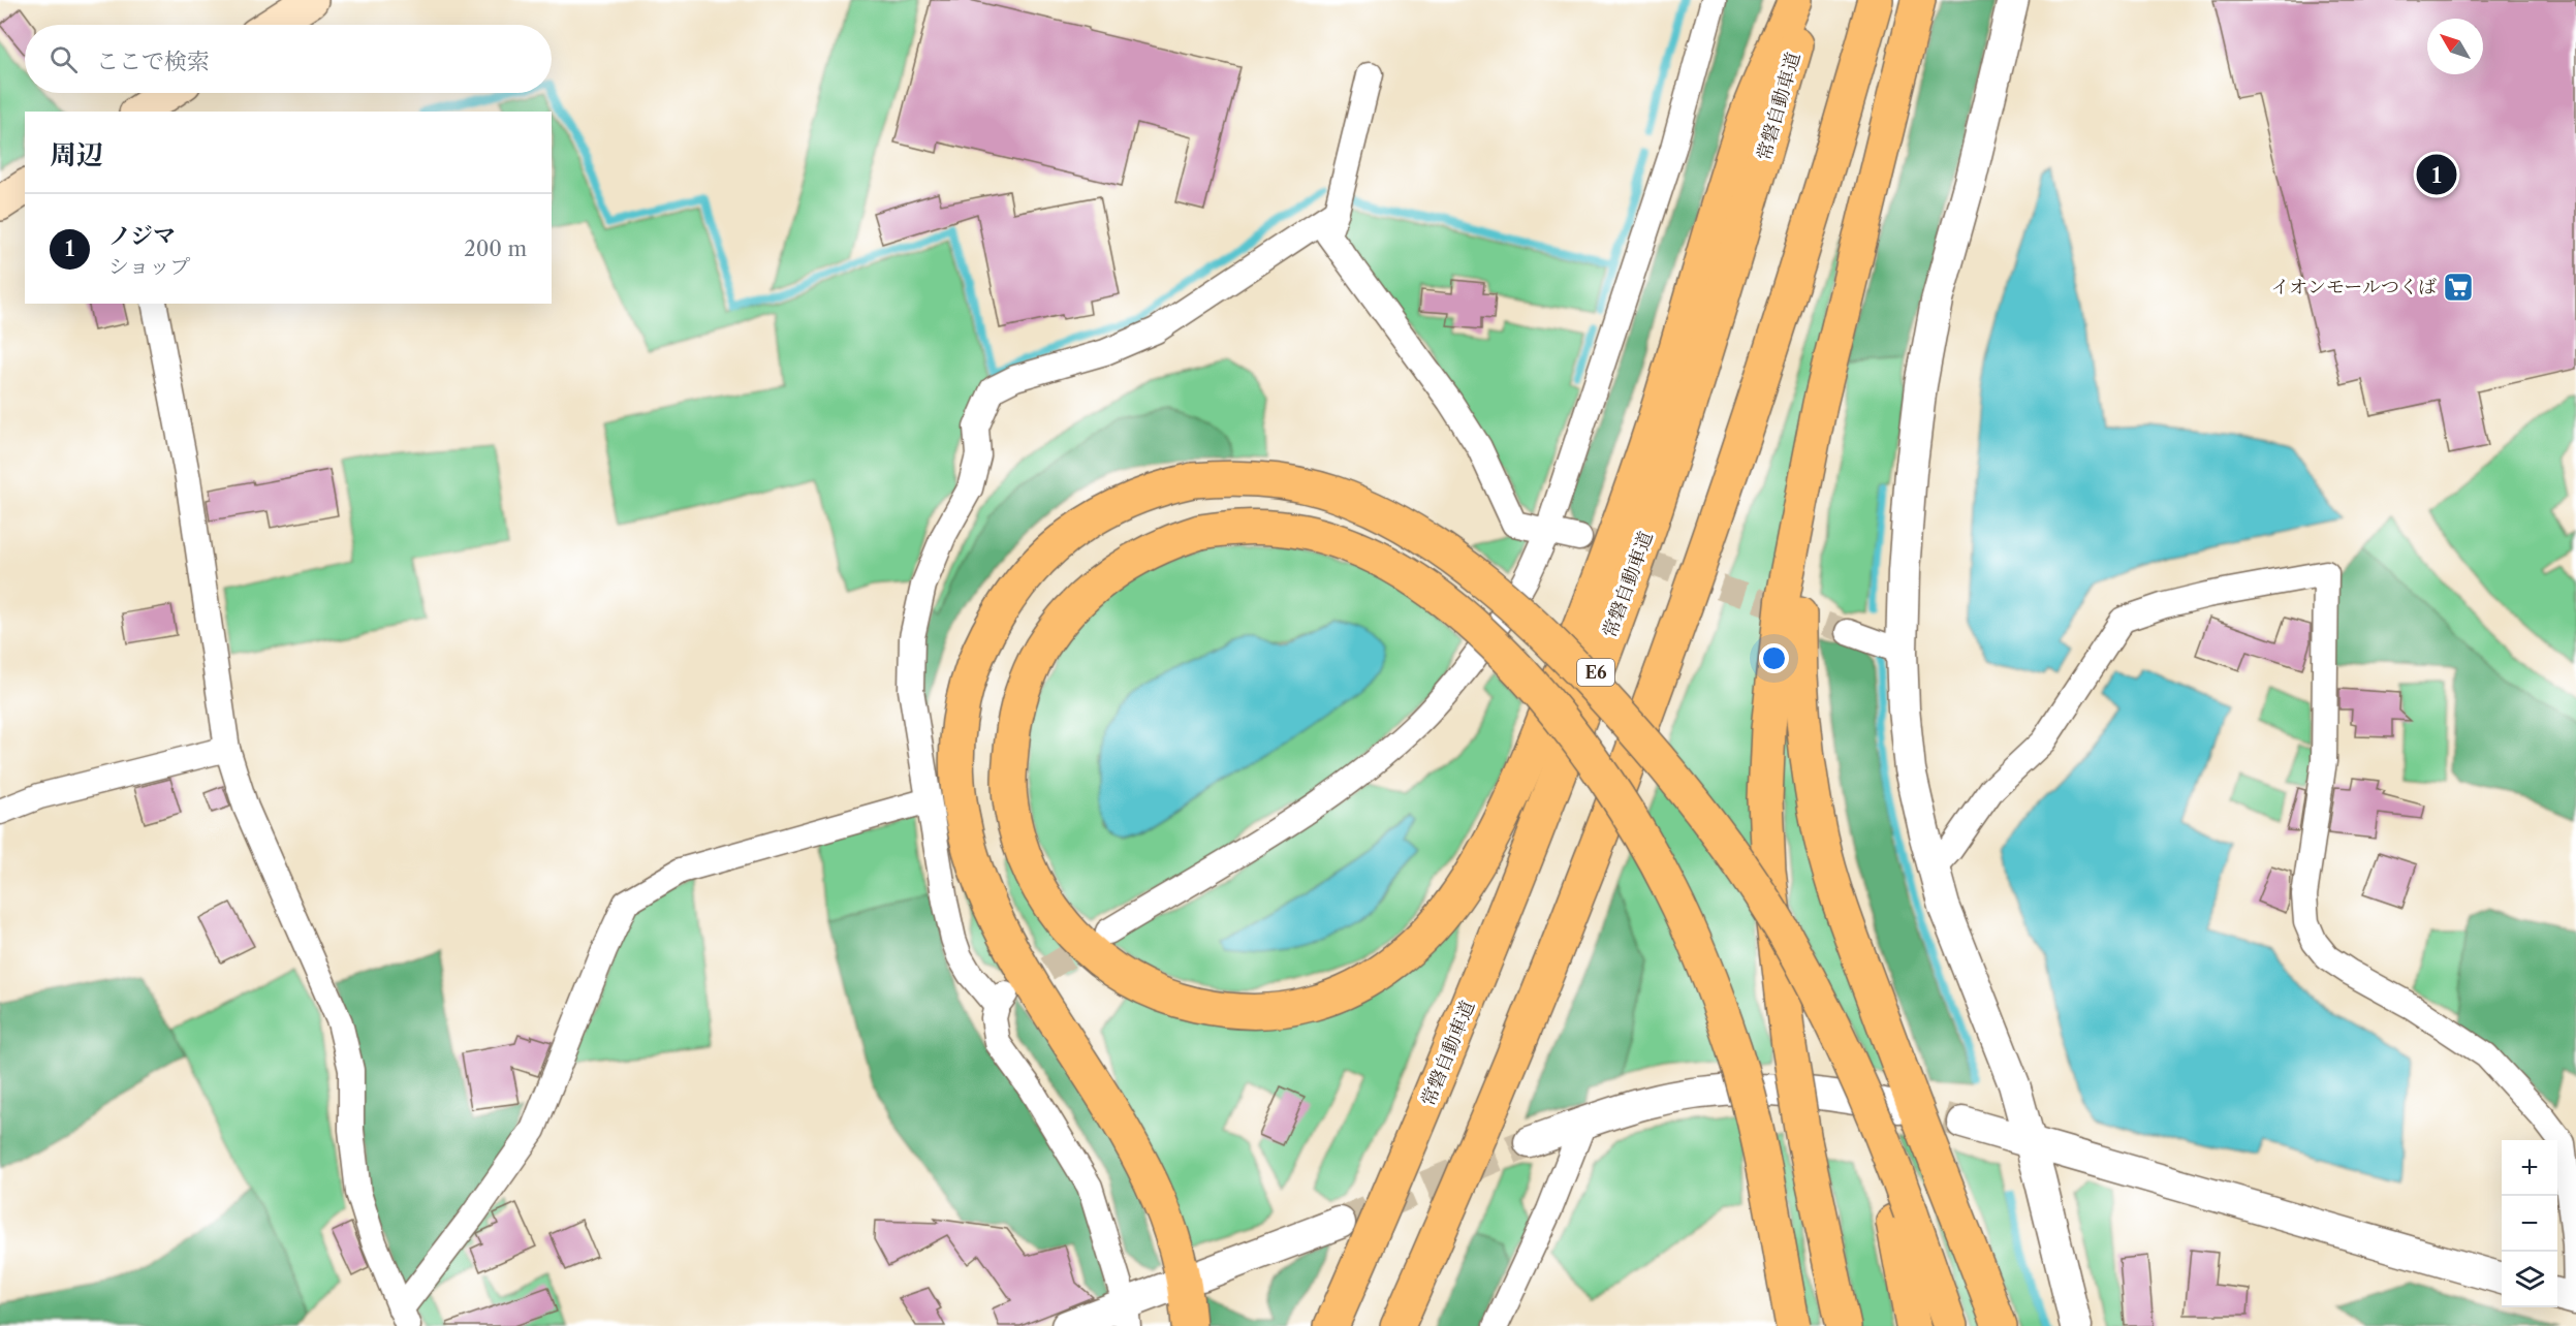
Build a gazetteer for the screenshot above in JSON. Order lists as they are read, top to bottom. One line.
{"streets":{"highway":["常磐自動車道","E6"]},"places":{"supermarket":["イオンモールつくば"]},"north":"top left","page":{"search":"ここで検索","heading":"周辺","pins":"1","list":[{"mark":"1","name":"ノジマ","note":"ショップ","value":"200 m"}],"map_buttons":["+","−"]}}
